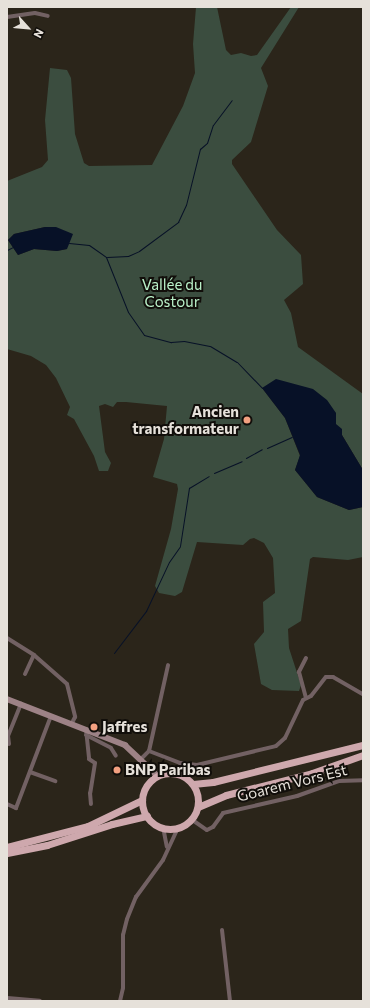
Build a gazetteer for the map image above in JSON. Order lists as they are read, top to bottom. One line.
{"streets":{"street":["Goarem Vors Est"]},"parks":["Vallée du Costour"],"places":["Ancien transformateur","Jaffres","BNP Paribas"],"north":"bottom right"}
